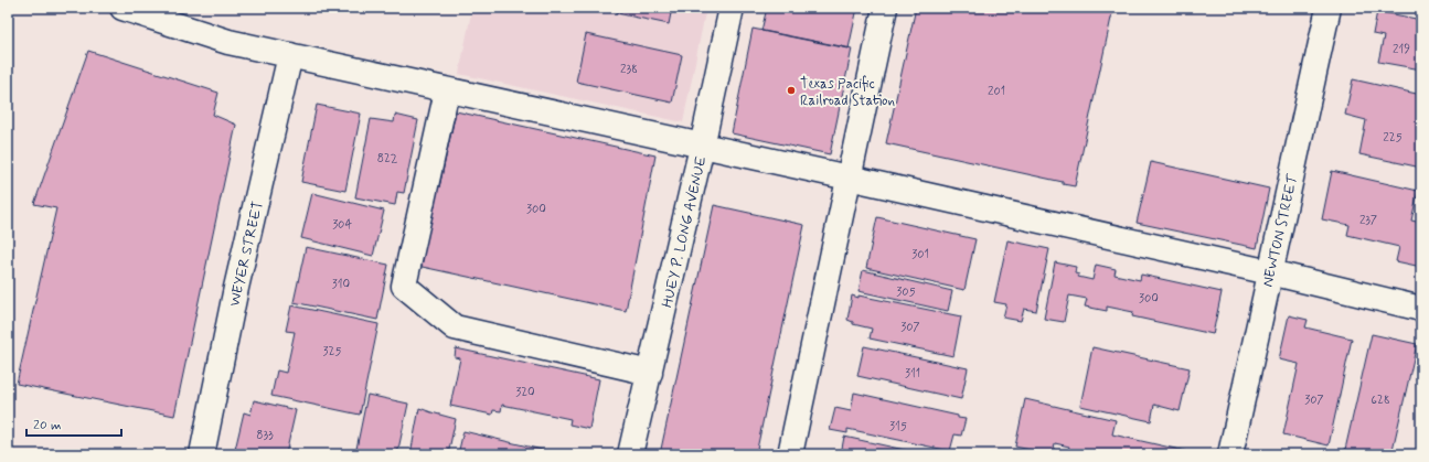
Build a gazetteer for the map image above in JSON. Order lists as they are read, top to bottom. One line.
{"streets":{"street":["NEWTON STREET","HUEY P. LONG AVENUE","WEYER STREET"]},"places":["Texas Pacific Railroad Station"],"house_numbers":["219","238","201","225","822","300","237","304","301","310","305","300","307","325","311","320","307","628","315","833"],"scale_bar":"20 m"}
